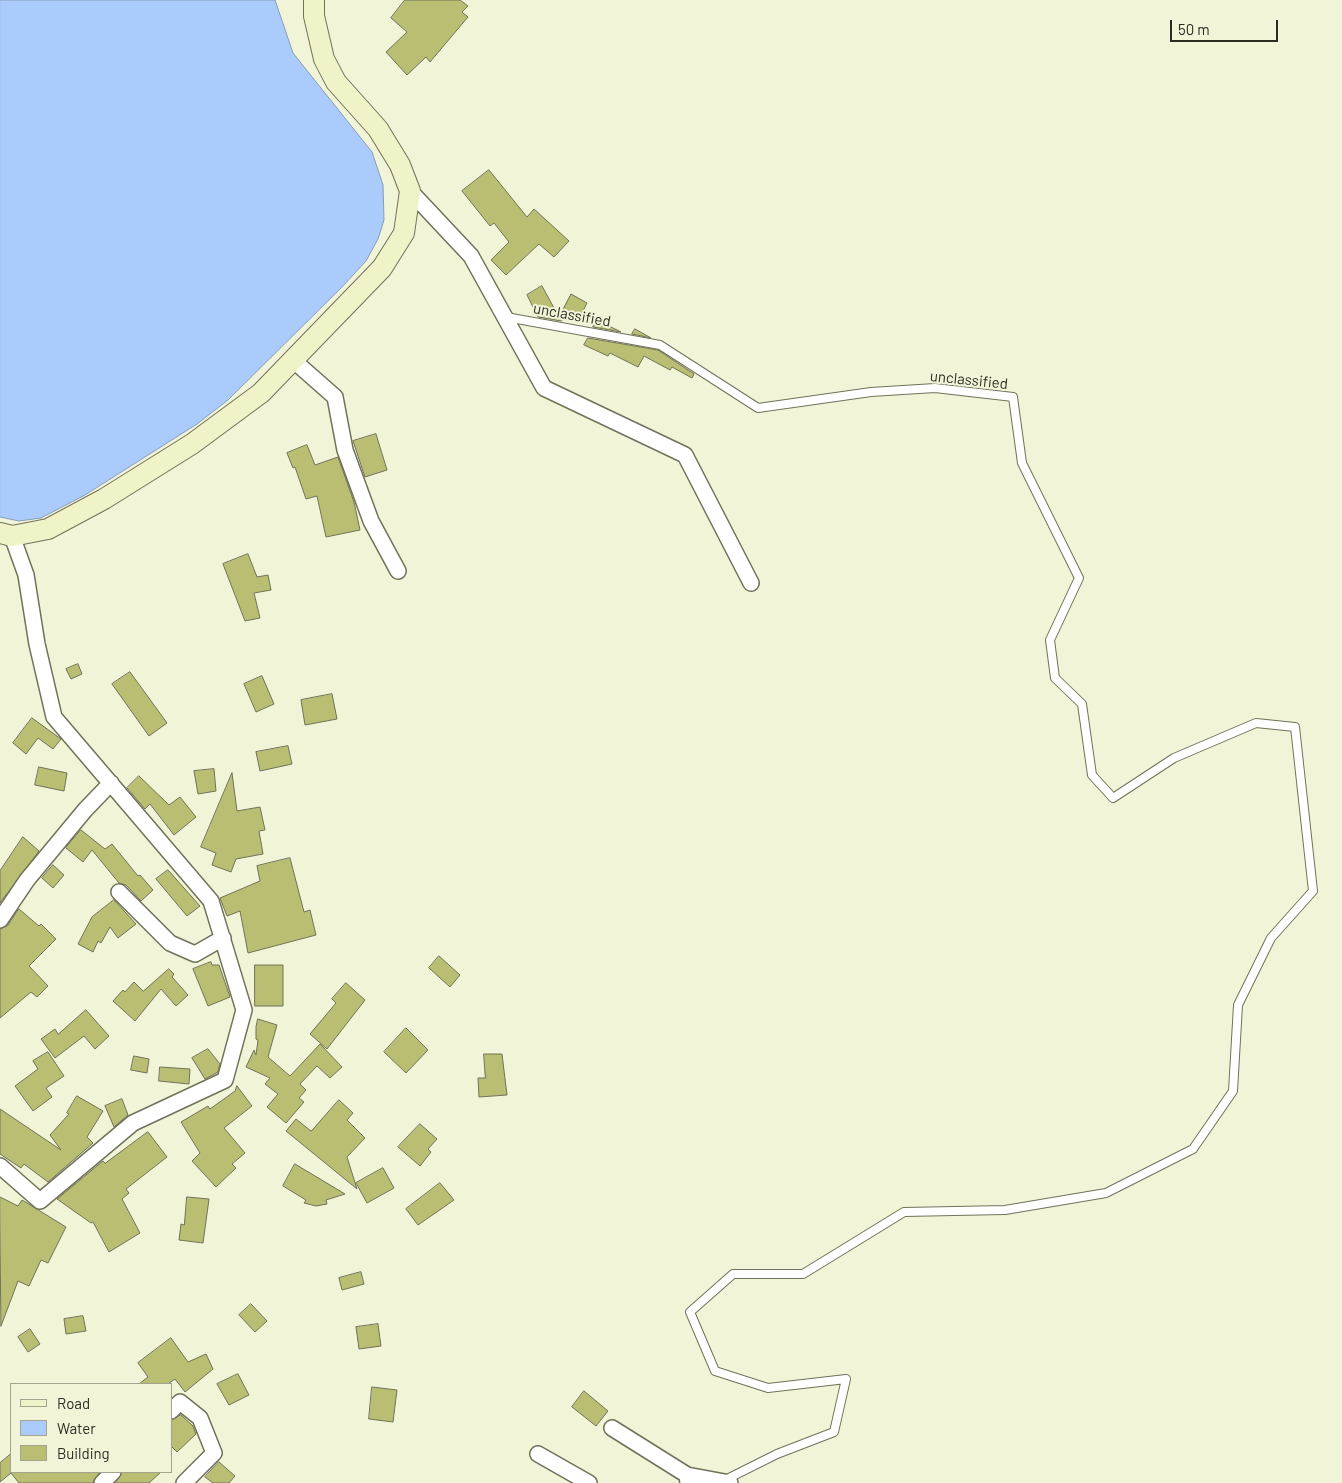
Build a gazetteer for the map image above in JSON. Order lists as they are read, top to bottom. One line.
{"streets":{"lane":["unclassified"]},"legend":["Road","Water","Building"],"scale_bar":"50 m"}
